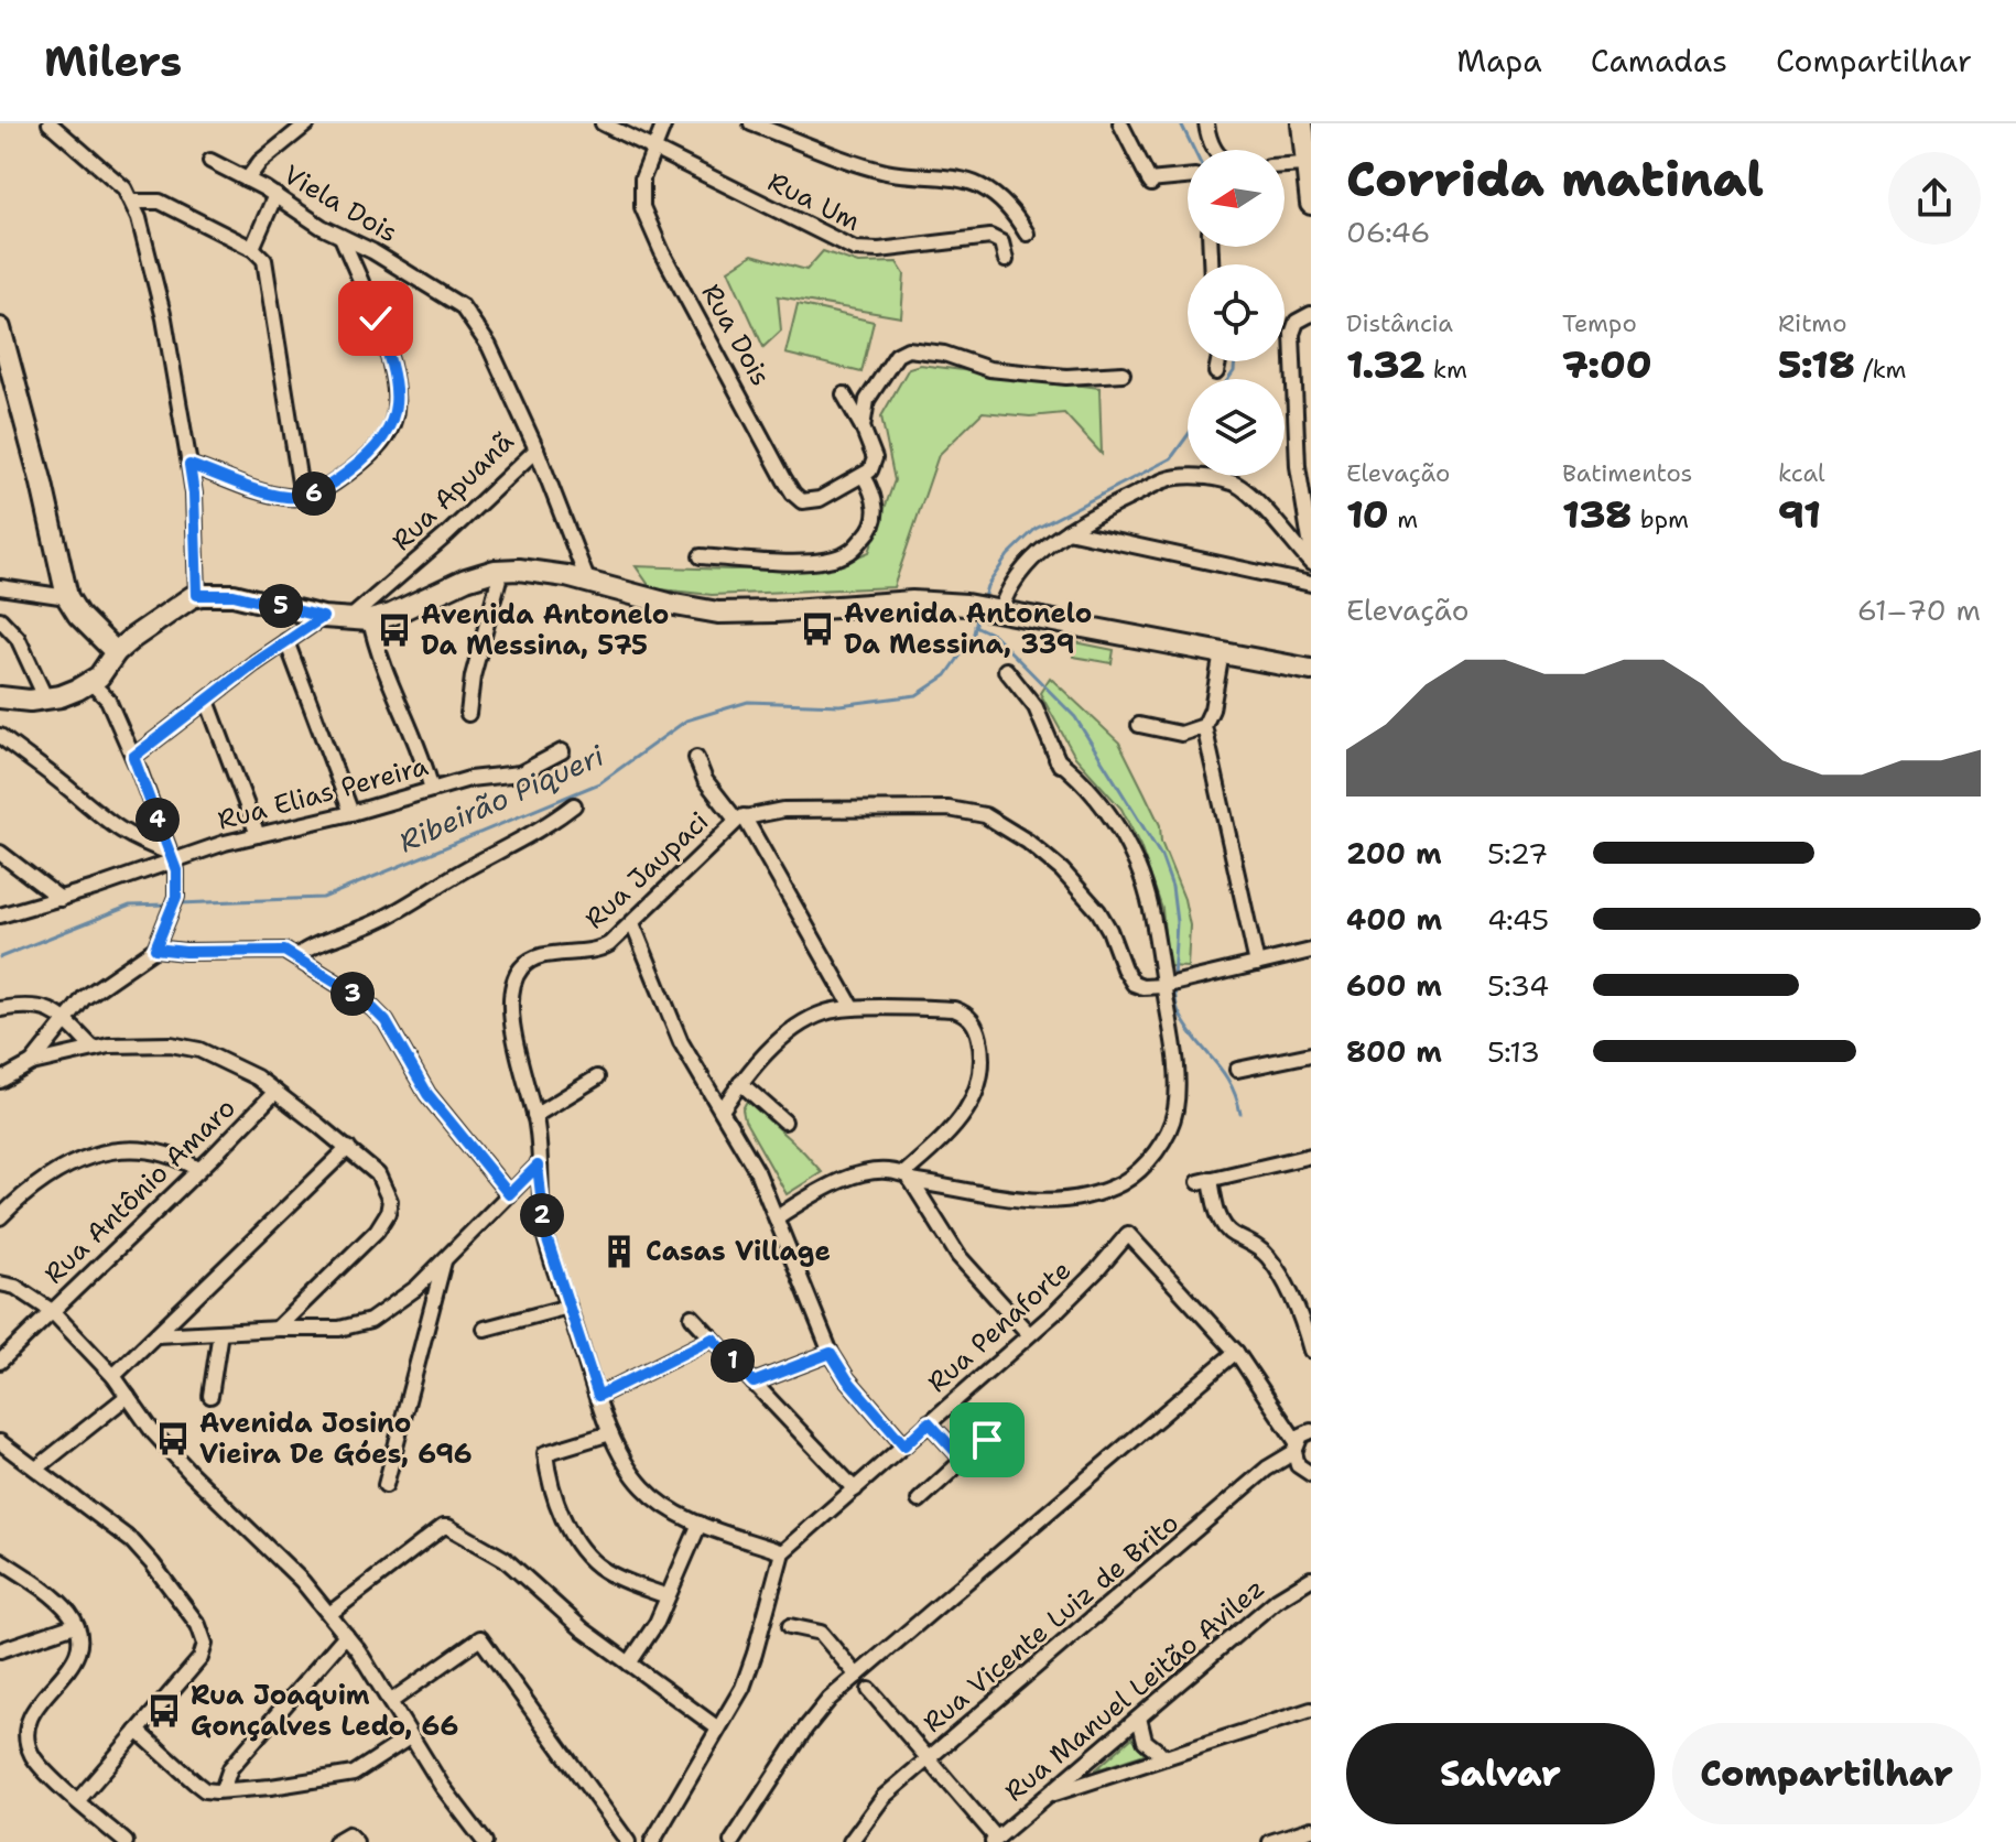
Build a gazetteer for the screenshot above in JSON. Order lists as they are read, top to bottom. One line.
{"streets":{"street":["Rua Um","Viela Dois","Rua Dois","Rua Apuanã","Rua Elias Pereira","Rua Jaupaci","Rua Antônio Amaro","Rua Penaforte","Rua Vicente Luiz de Brito","Rua Manuel Leitão Avilez"]},"crossings":[["Rua Um","Rua Dois"],["Viela Dois","Rua Apuanã"],["Rua Jaupaci","Rua Penaforte"]],"water":["Ribeirão Piqueri"],"places":{"bus stop":["Avenida Antonelo Da Messina, 339","Avenida Antonelo Da Messina, 575","Avenida Josino Vieira De Góes, 696","Rua Joaquim Gonçalves Ledo, 66"],"building":["Casas Village"]},"north":"left","page":{"header":"Milers","nav":["Mapa","Camadas","Compartilhar"],"heading":["Corrida matinal","06:46"],"stats":[["Distância","1.32 km"],["Tempo","7:00"],["Ritmo","5:18 /km"],["Elevação","10 m"],["Batimentos","138 bpm"],["kcal","91"]],"pins":["6","5","4","3","2","1"],"chart":["Elevação","61–70 m"],"list":[{"name":"200 m","note":"5:27"},{"name":"400 m","note":"4:45"},{"name":"600 m","note":"5:34"},{"name":"800 m","note":"5:13"}],"buttons":["Salvar","Compartilhar"]}}
